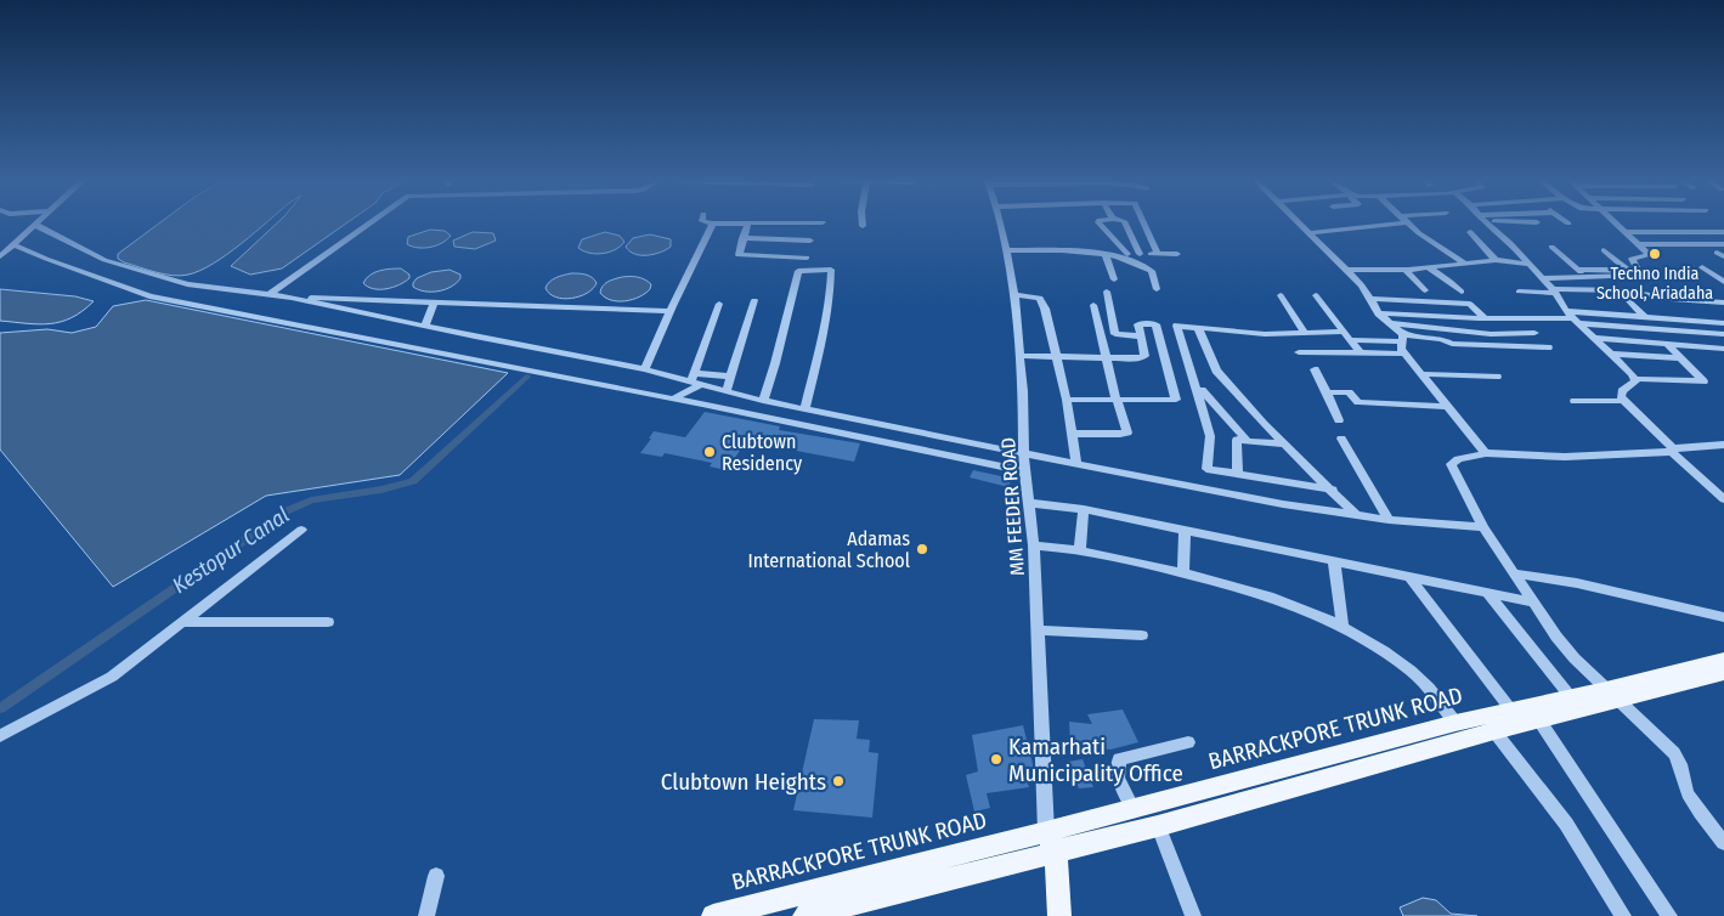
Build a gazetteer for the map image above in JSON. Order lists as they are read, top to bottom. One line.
{"streets":{"main road":["BARRACKPORE TRUNK ROAD"],"street":["MM FEEDER ROAD"]},"crossings":[["MM FEEDER ROAD","BARRACKPORE TRUNK ROAD"]],"water":["Kestopur Canal"],"places":["Techno India School, Ariadaha","Clubtown Residency","Adamas International School","Kamarhati Municipality Office","Clubtown Heights"]}
